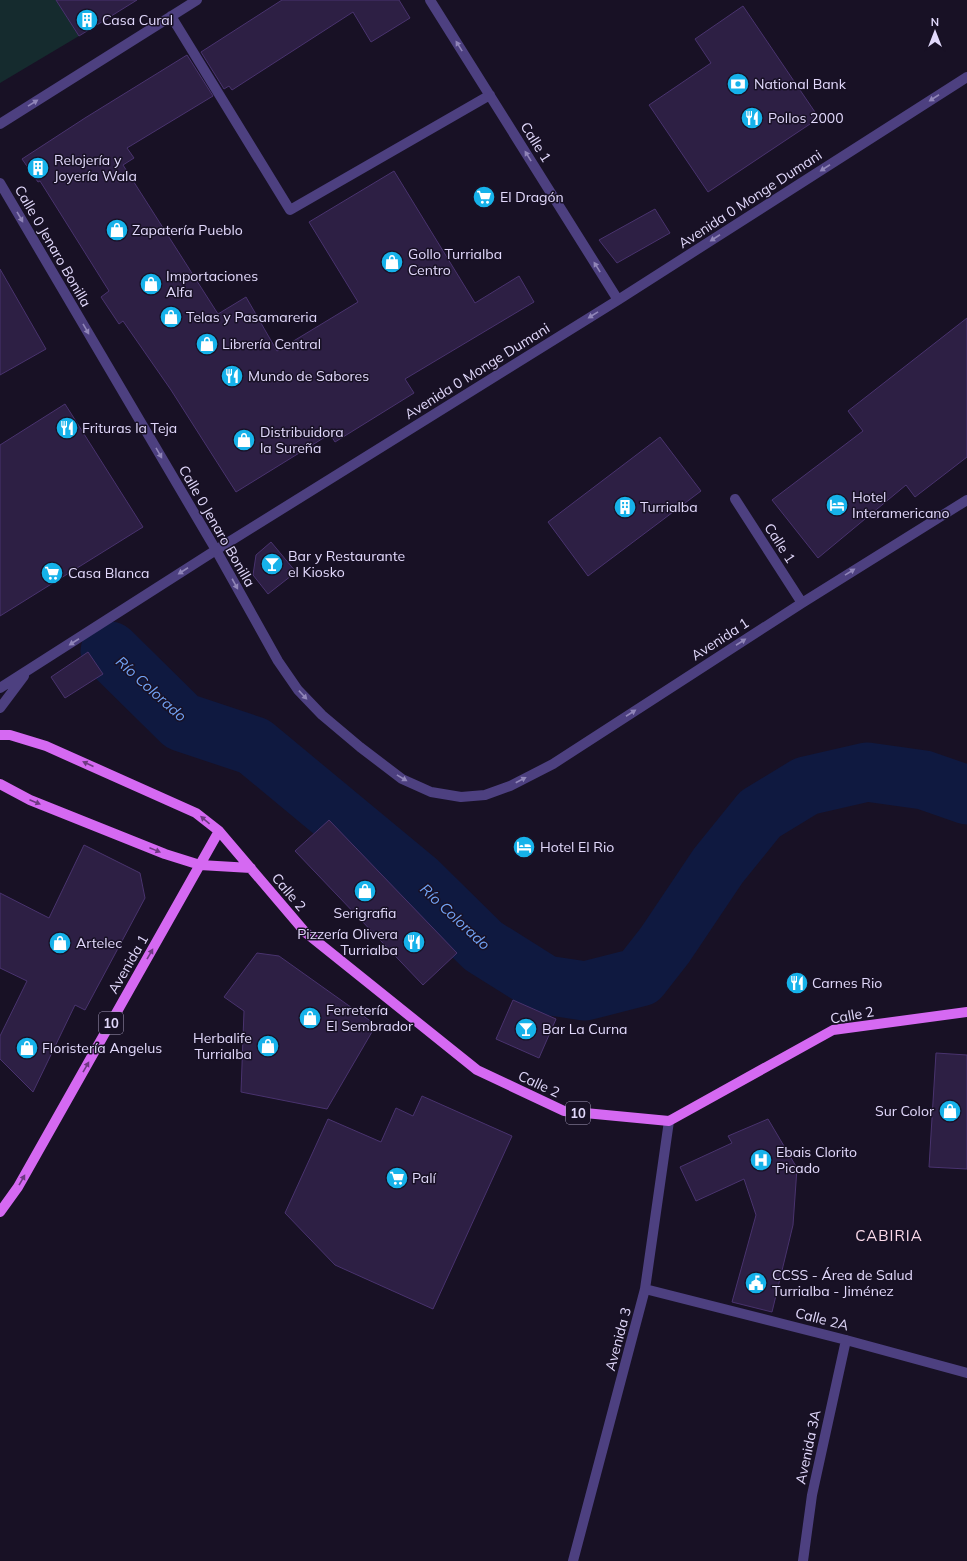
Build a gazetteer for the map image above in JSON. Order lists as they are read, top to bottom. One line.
{"streets":{"main road":["Avenida 1","Calle 2","10"],"street":["Calle 1","Avenida 0 Monge Dumani","Calle 0 Jenaro Bonilla","Calle 2A","Avenida 3","Avenida 3A"]},"crossings":[["Calle 1","Avenida 0 Monge Dumani"],["Calle 1","Avenida 1"],["Avenida 0 Monge Dumani","Calle 0 Jenaro Bonilla"],["Calle 0 Jenaro Bonilla","Avenida 1"],["Avenida 1","Calle 2"],["Calle 2","Avenida 3"],["Calle 2A","Avenida 3"],["Calle 2A","Avenida 3A"]],"one_way":["Calle 1","Avenida 0 Monge Dumani","Calle 0 Jenaro Bonilla","Avenida 1"],"districts":["CABIRIA"],"water":["Río Colorado"],"places":{"building":["Casa Cural","Relojería y Joyería Wala","Turrialba"],"bank":["National Bank"],"restaurant":["Pollos 2000","Mundo de Sabores","Frituras la Teja","Pizzería Olivera Turrialba","Carnes Rio"],"supermarket":["El Dragón","Casa Blanca","Palí"],"shop":["Zapatería Pueblo","Gollo Turrialba Centro","Importaciones Alfa","Telas y Pasamareria","Librería Central","Distribuidora la Sureña","Serigrafia","Artelec","Ferretería El Sembrador","Herbalife Turrialba","Floristería Angelus","Sur Color"],"hotel":["Hotel Interamericano","Hotel El Rio"],"bar":["Bar y Restaurante el Kiosko","Bar La Curna"],"hospital":["Ebais Clorito Picado"],"public building":["CCSS - Área de Salud Turrialba - Jiménez"]},"north":"top"}
